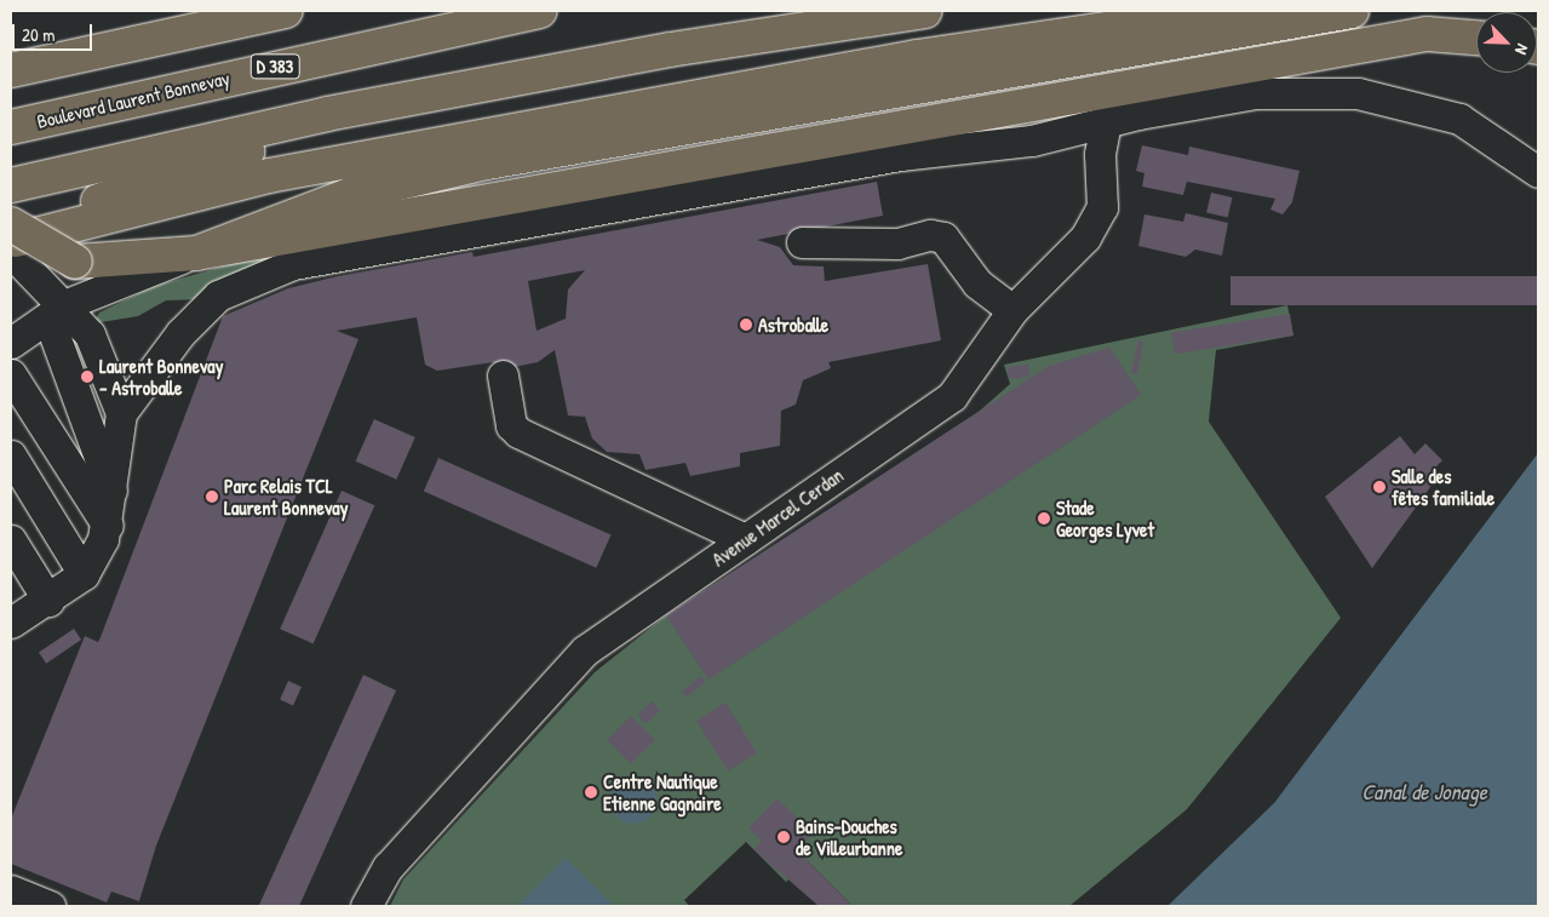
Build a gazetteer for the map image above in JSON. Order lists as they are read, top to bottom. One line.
{"streets":{"main road":["D 383","Boulevard Laurent Bonnevay"],"street":["Avenue Marcel Cerdan"]},"water":["Canal de Jonage"],"places":["Astroballe","Laurent Bonnevay - Astroballe","Salle des fêtes familiale","Parc Relais TCL Laurent Bonnevay","Stade Georges Lyvet","Centre Nautique Etienne Gagnaire","Bains-Douches de Villeurbanne"],"scale_bar":"20 m","north":"bottom right"}
